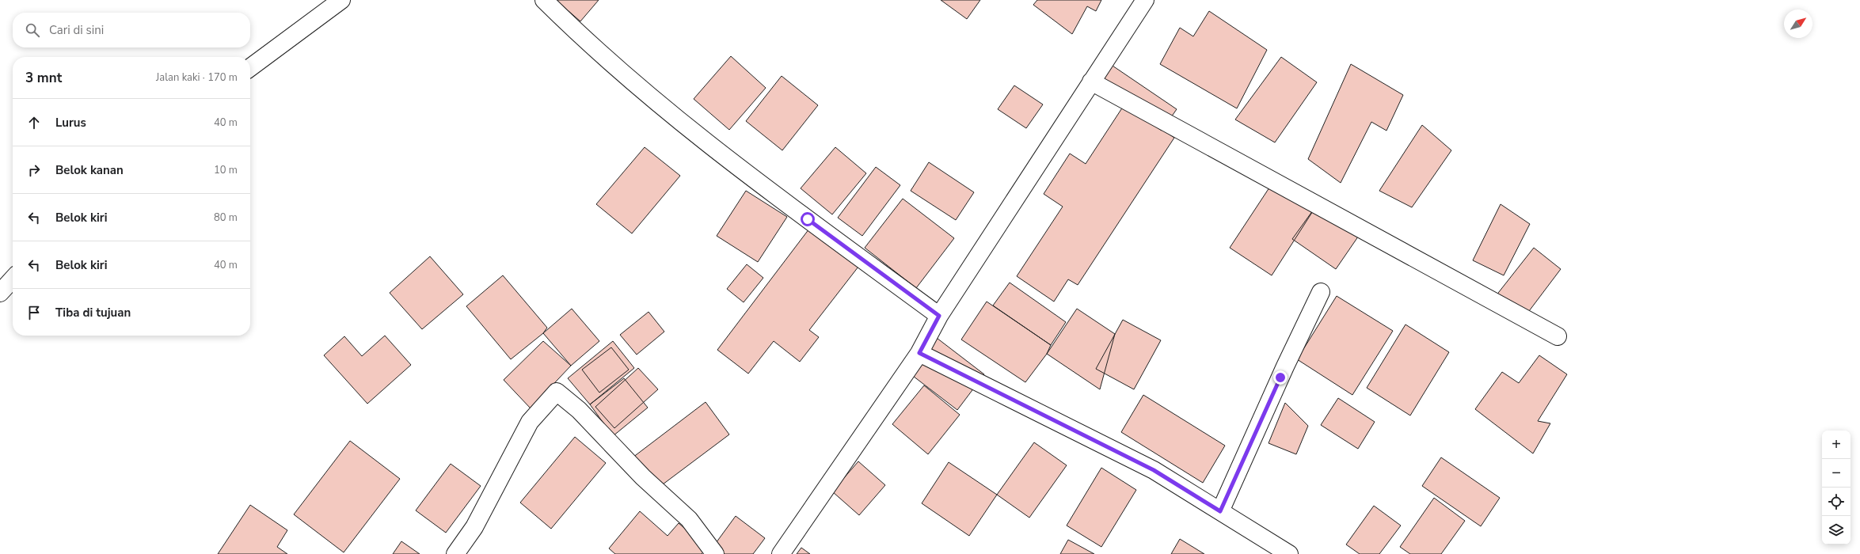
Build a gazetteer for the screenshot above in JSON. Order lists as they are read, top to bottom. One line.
{"north":"top right","page":{"search":"Cari di sini","heading":["3 mnt","Jalan kaki · 170 m"],"list":[["Lurus","40 m"],["Belok kanan","10 m"],["Belok kiri","80 m"],["Belok kiri","40 m"],"Tiba di tujuan"],"map_buttons":["+","−"]}}
